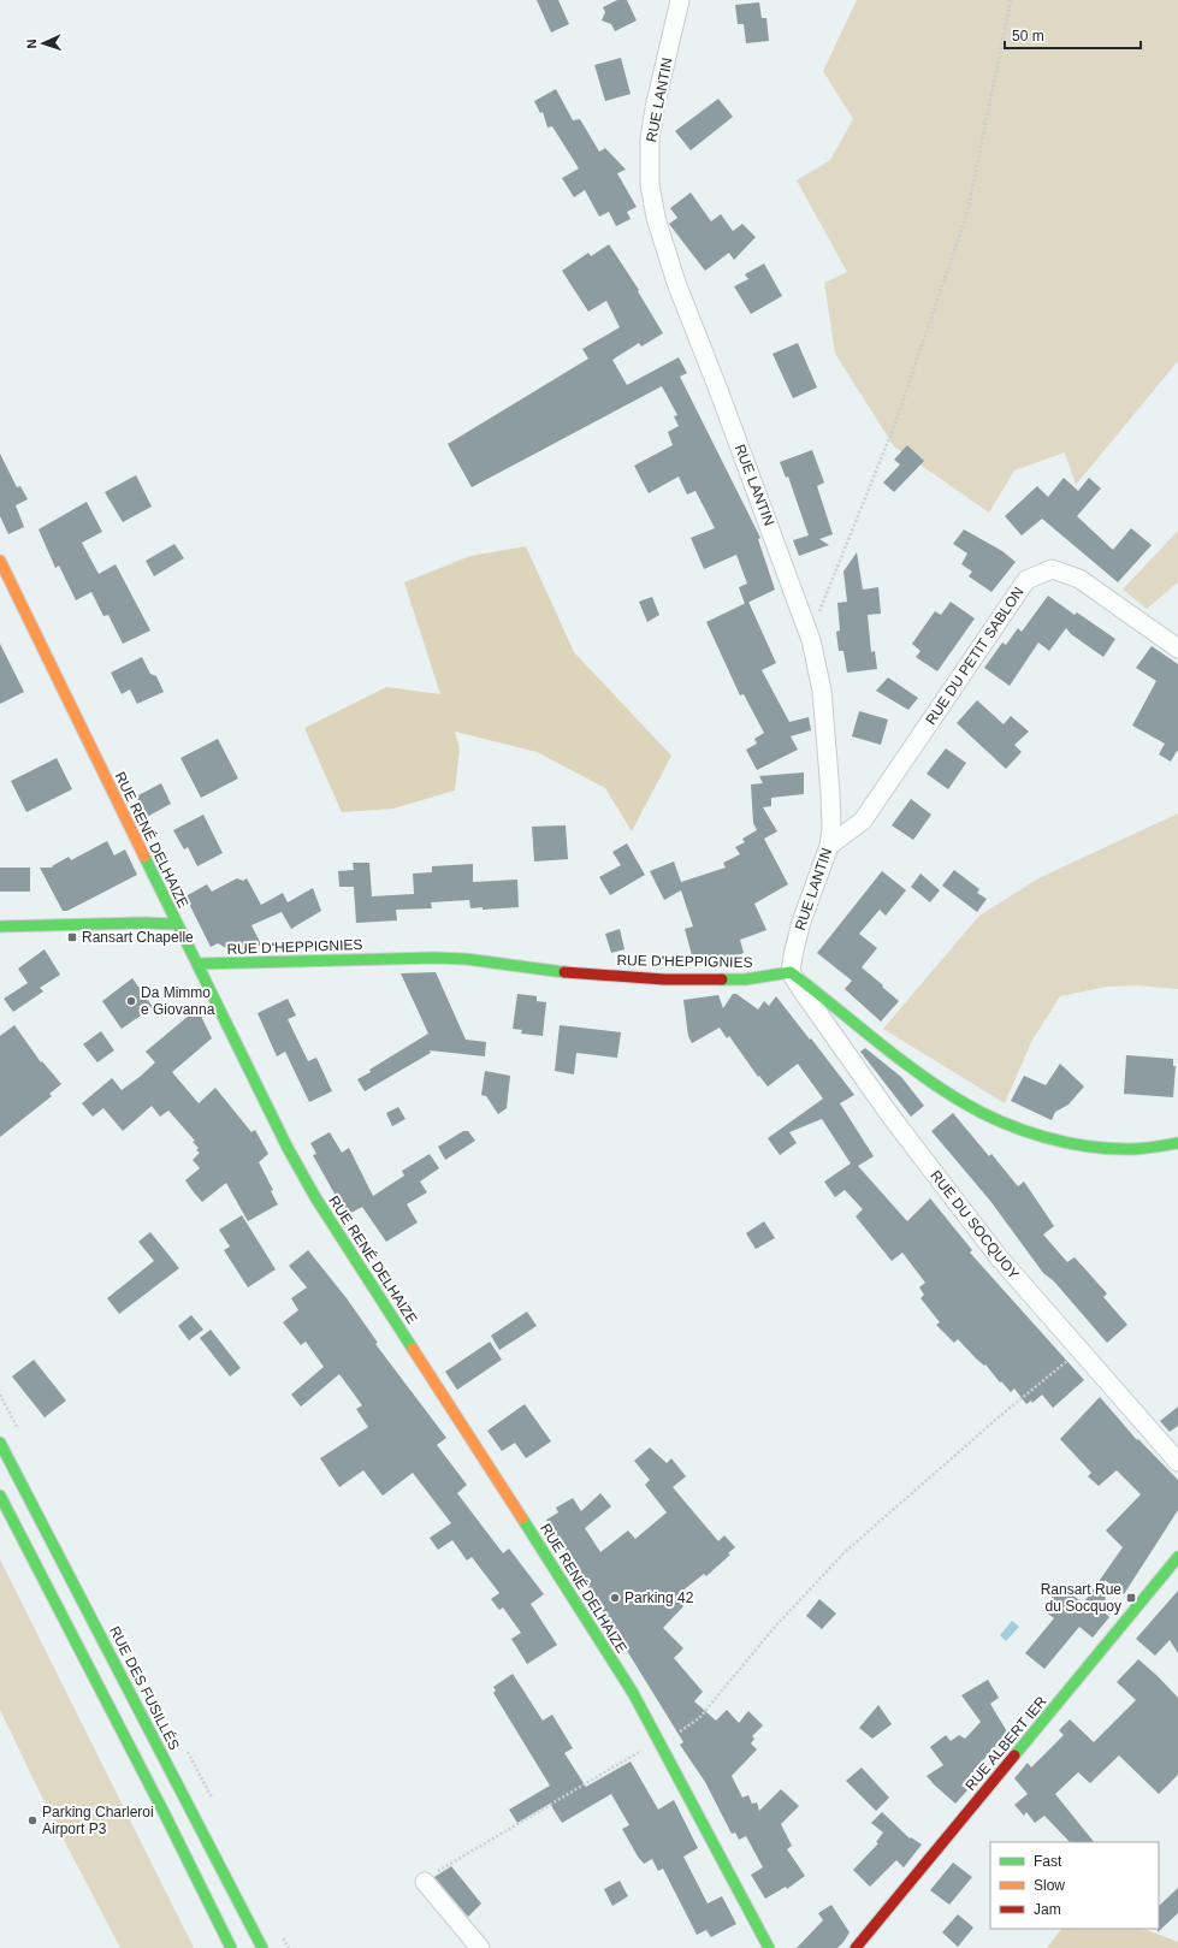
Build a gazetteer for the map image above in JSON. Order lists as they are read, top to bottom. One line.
{"streets":{"main road":["RUE RENÉ DELHAIZE","RUE D'HEPPIGNIES","RUE DES FUSILLÉS","RUE ALBERT IER"],"street":["RUE LANTIN","RUE DU PETIT SABLON","RUE DU SOCQUOY"]},"crossings":[["RUE LANTIN","RUE DU PETIT SABLON"],["RUE LANTIN","RUE D'HEPPIGNIES"],["RUE LANTIN","RUE DU SOCQUOY"],["RUE RENÉ DELHAIZE","RUE D'HEPPIGNIES"],["RUE D'HEPPIGNIES","RUE DU SOCQUOY"]],"places":{"transit":["Ransart Chapelle","Ransart Rue du Socquoy"],"other":["Da Mimmo e Giovanna","Parking 42","Parking Charleroi Airport P3"]},"legend":["Fast","Slow","Jam"],"scale_bar":"50 m","north":"left"}
